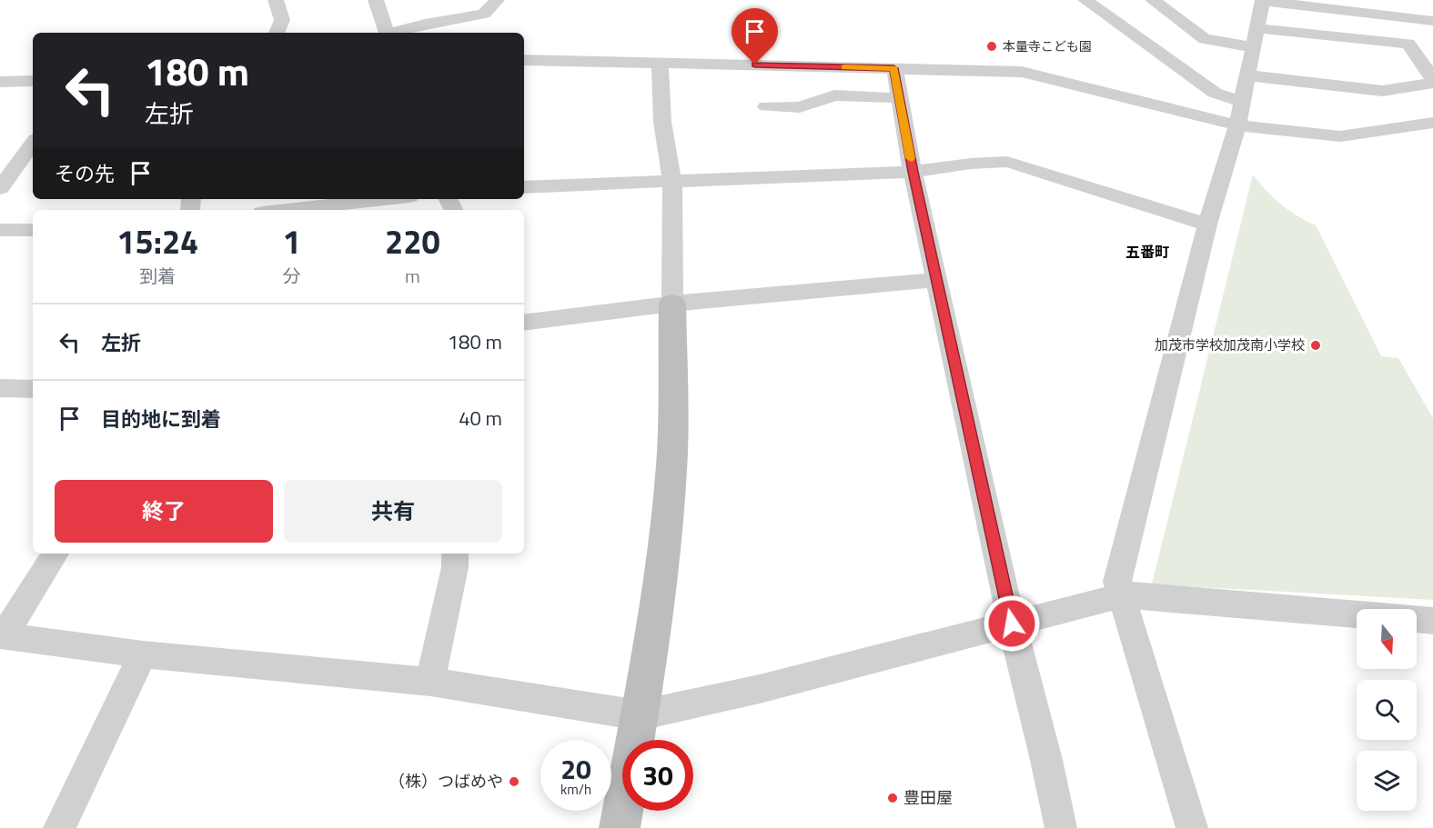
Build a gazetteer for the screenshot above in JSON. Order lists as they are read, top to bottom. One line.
{"districts":["五番町"],"places":["本量寺こども園","加茂市学校加茂南小学校","（株）つばめや","豊田屋"],"north":"bottom","page":{"turn":["180 m","左折"],"then":"その先","eta":["15:24","到着","1","分","220","m"],"list":[{"name":"左折","value":"180 m"},{"name":"目的地に到着","value":"40 m"}],"buttons":["終了","共有"],"speed":"20 km/h","limit":"30"}}
